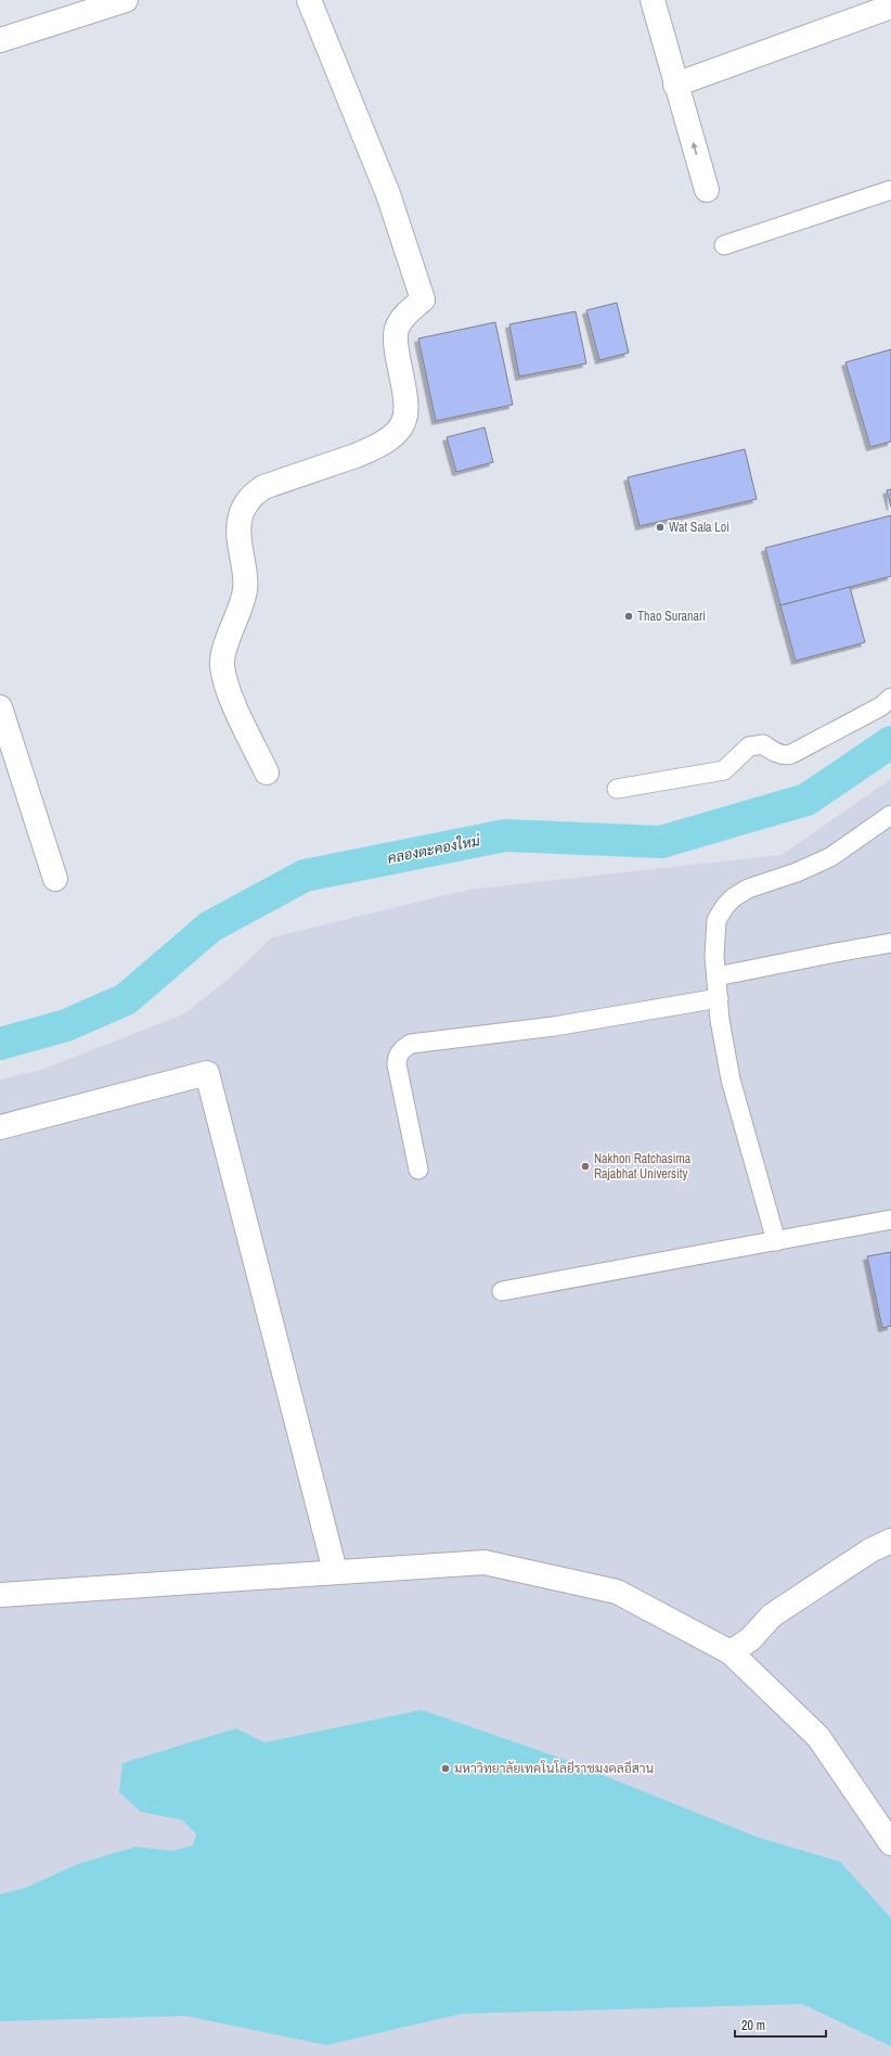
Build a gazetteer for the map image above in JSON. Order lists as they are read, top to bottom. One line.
{"water":["คลองตะคองใหม่"],"places":["Wat Sala Loi","Thao Suranari","Nakhon Ratchasima Rajabhat University","มหาวิทยาลัยเทคโนโลยีราชมงคลอีสาน"],"scale_bar":"20 m"}
